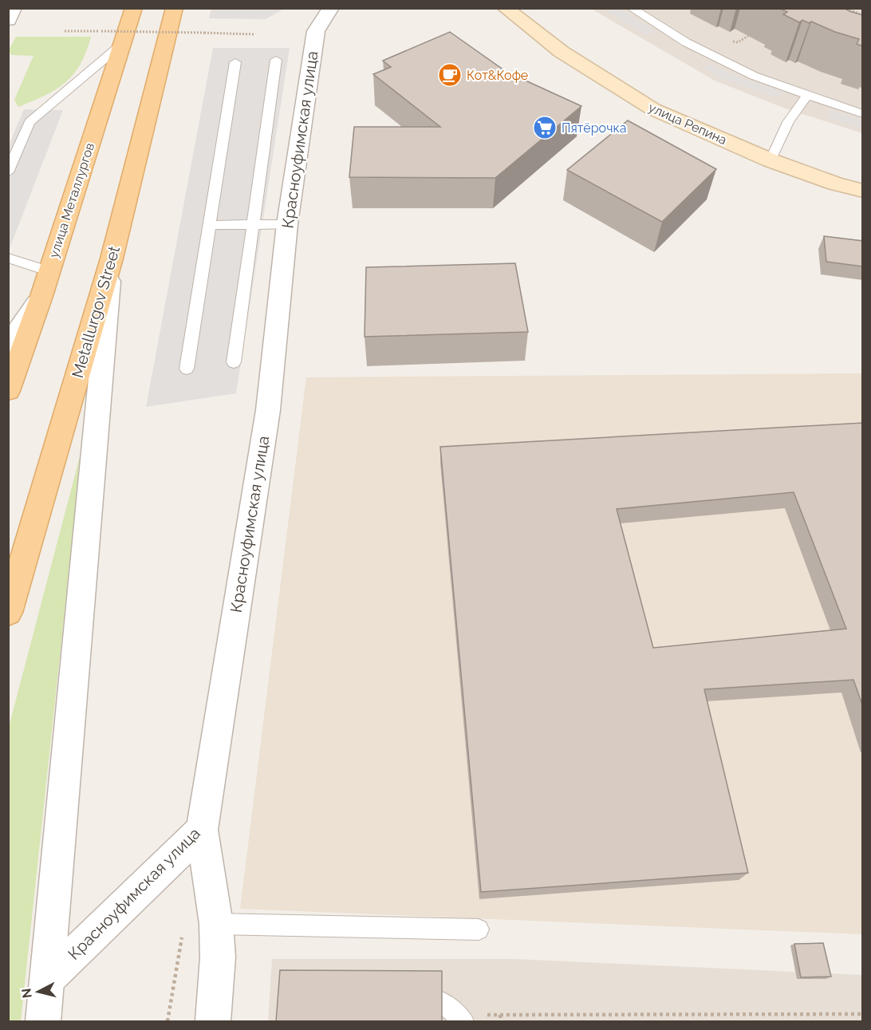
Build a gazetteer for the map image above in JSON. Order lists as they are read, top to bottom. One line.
{"streets":{"main road":["улица Репина","улица Металлургов","Metallurgov Street"],"street":["Красноуфимская улица"]},"places":{"cafe":["Кот&Кофе"],"supermarket":["Пятёрочка"]},"north":"left"}
